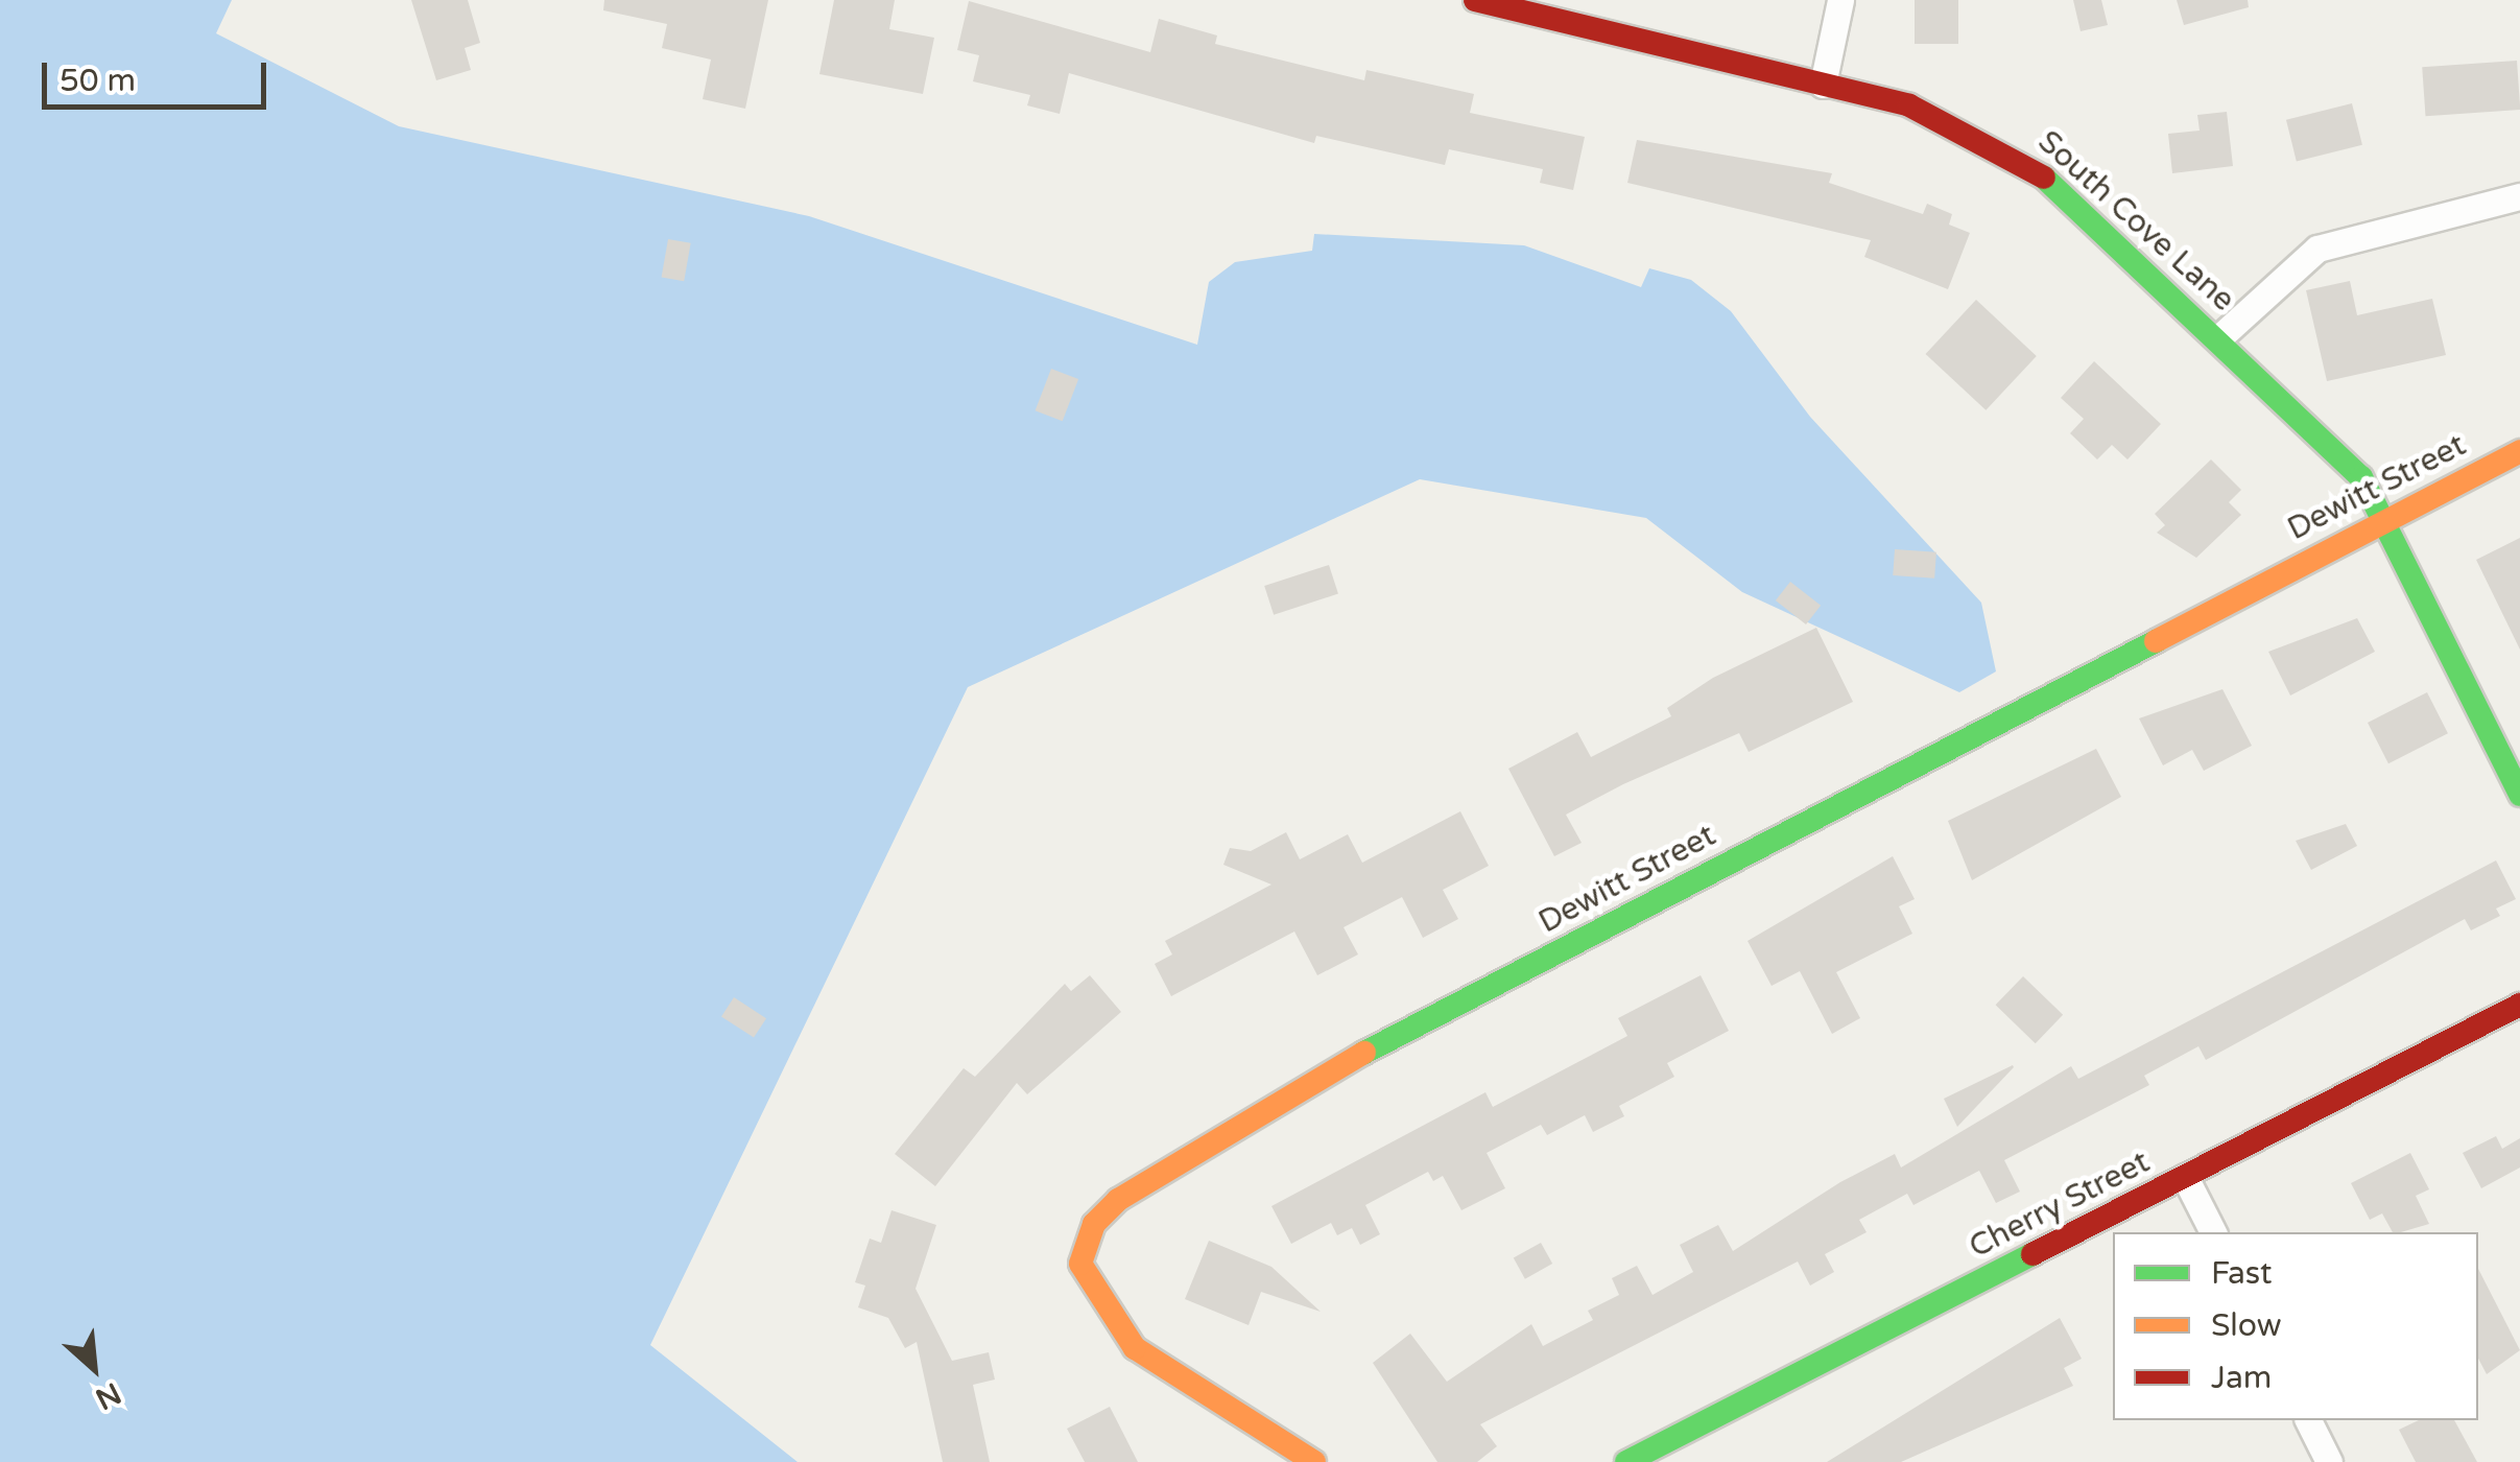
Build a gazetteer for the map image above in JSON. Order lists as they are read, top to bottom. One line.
{"streets":{"street":["South Cove Lane","Dewitt Street","Cherry Street"]},"crossings":[["South Cove Lane","Dewitt Street"]],"legend":["Fast","Slow","Jam"],"scale_bar":"50 m","north":"bottom right"}
